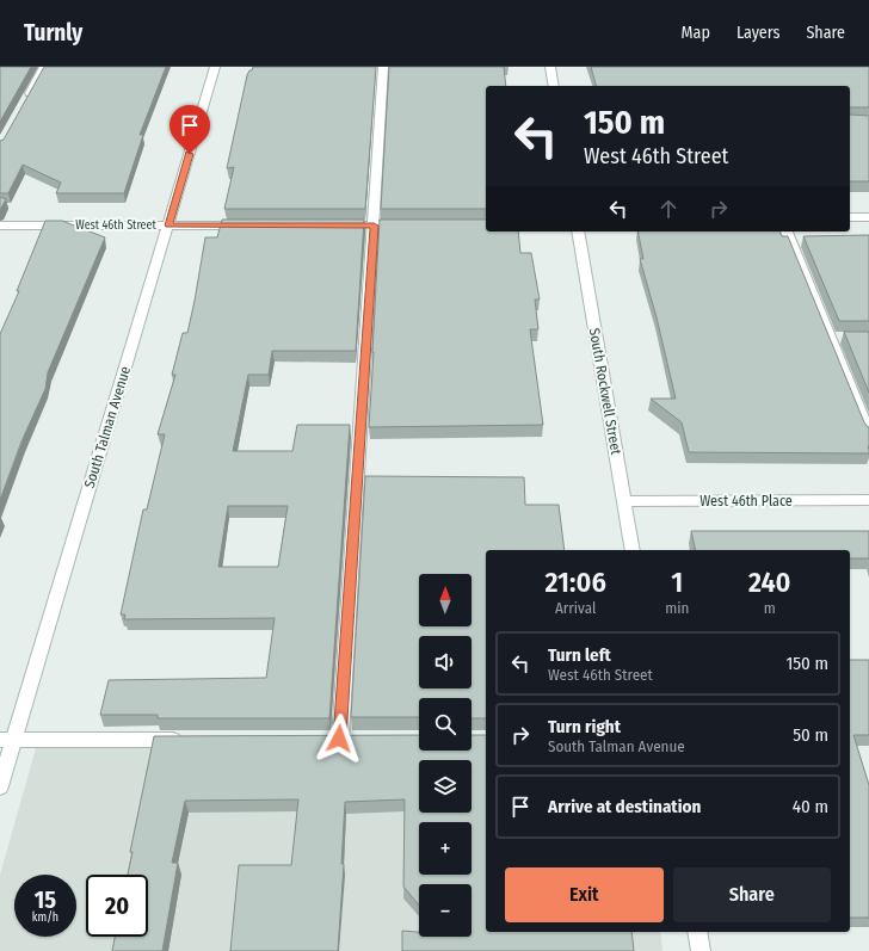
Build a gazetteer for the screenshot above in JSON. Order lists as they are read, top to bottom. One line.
{"streets":{"street":["West 46th Street","South Rockwell Street","South Talman Avenue","West 46th Place"]},"crossings":[["West 46th Street","South Talman Avenue"],["South Rockwell Street","West 46th Place"]],"north":"top","page":{"header":"Turnly","nav":["Map","Layers","Share"],"turn":["150 m","West 46th Street"],"eta":["21:06","Arrival","1","min","240","m"],"map_buttons":["+","−"],"list":[{"name":"Turn left","note":"West 46th Street","value":"150 m"},{"name":"Turn right","note":"South Talman Avenue","value":"50 m"},{"name":"Arrive at destination","value":"40 m"}],"buttons":["Exit","Share"],"speed":"15 km/h","limit":"20"}}
